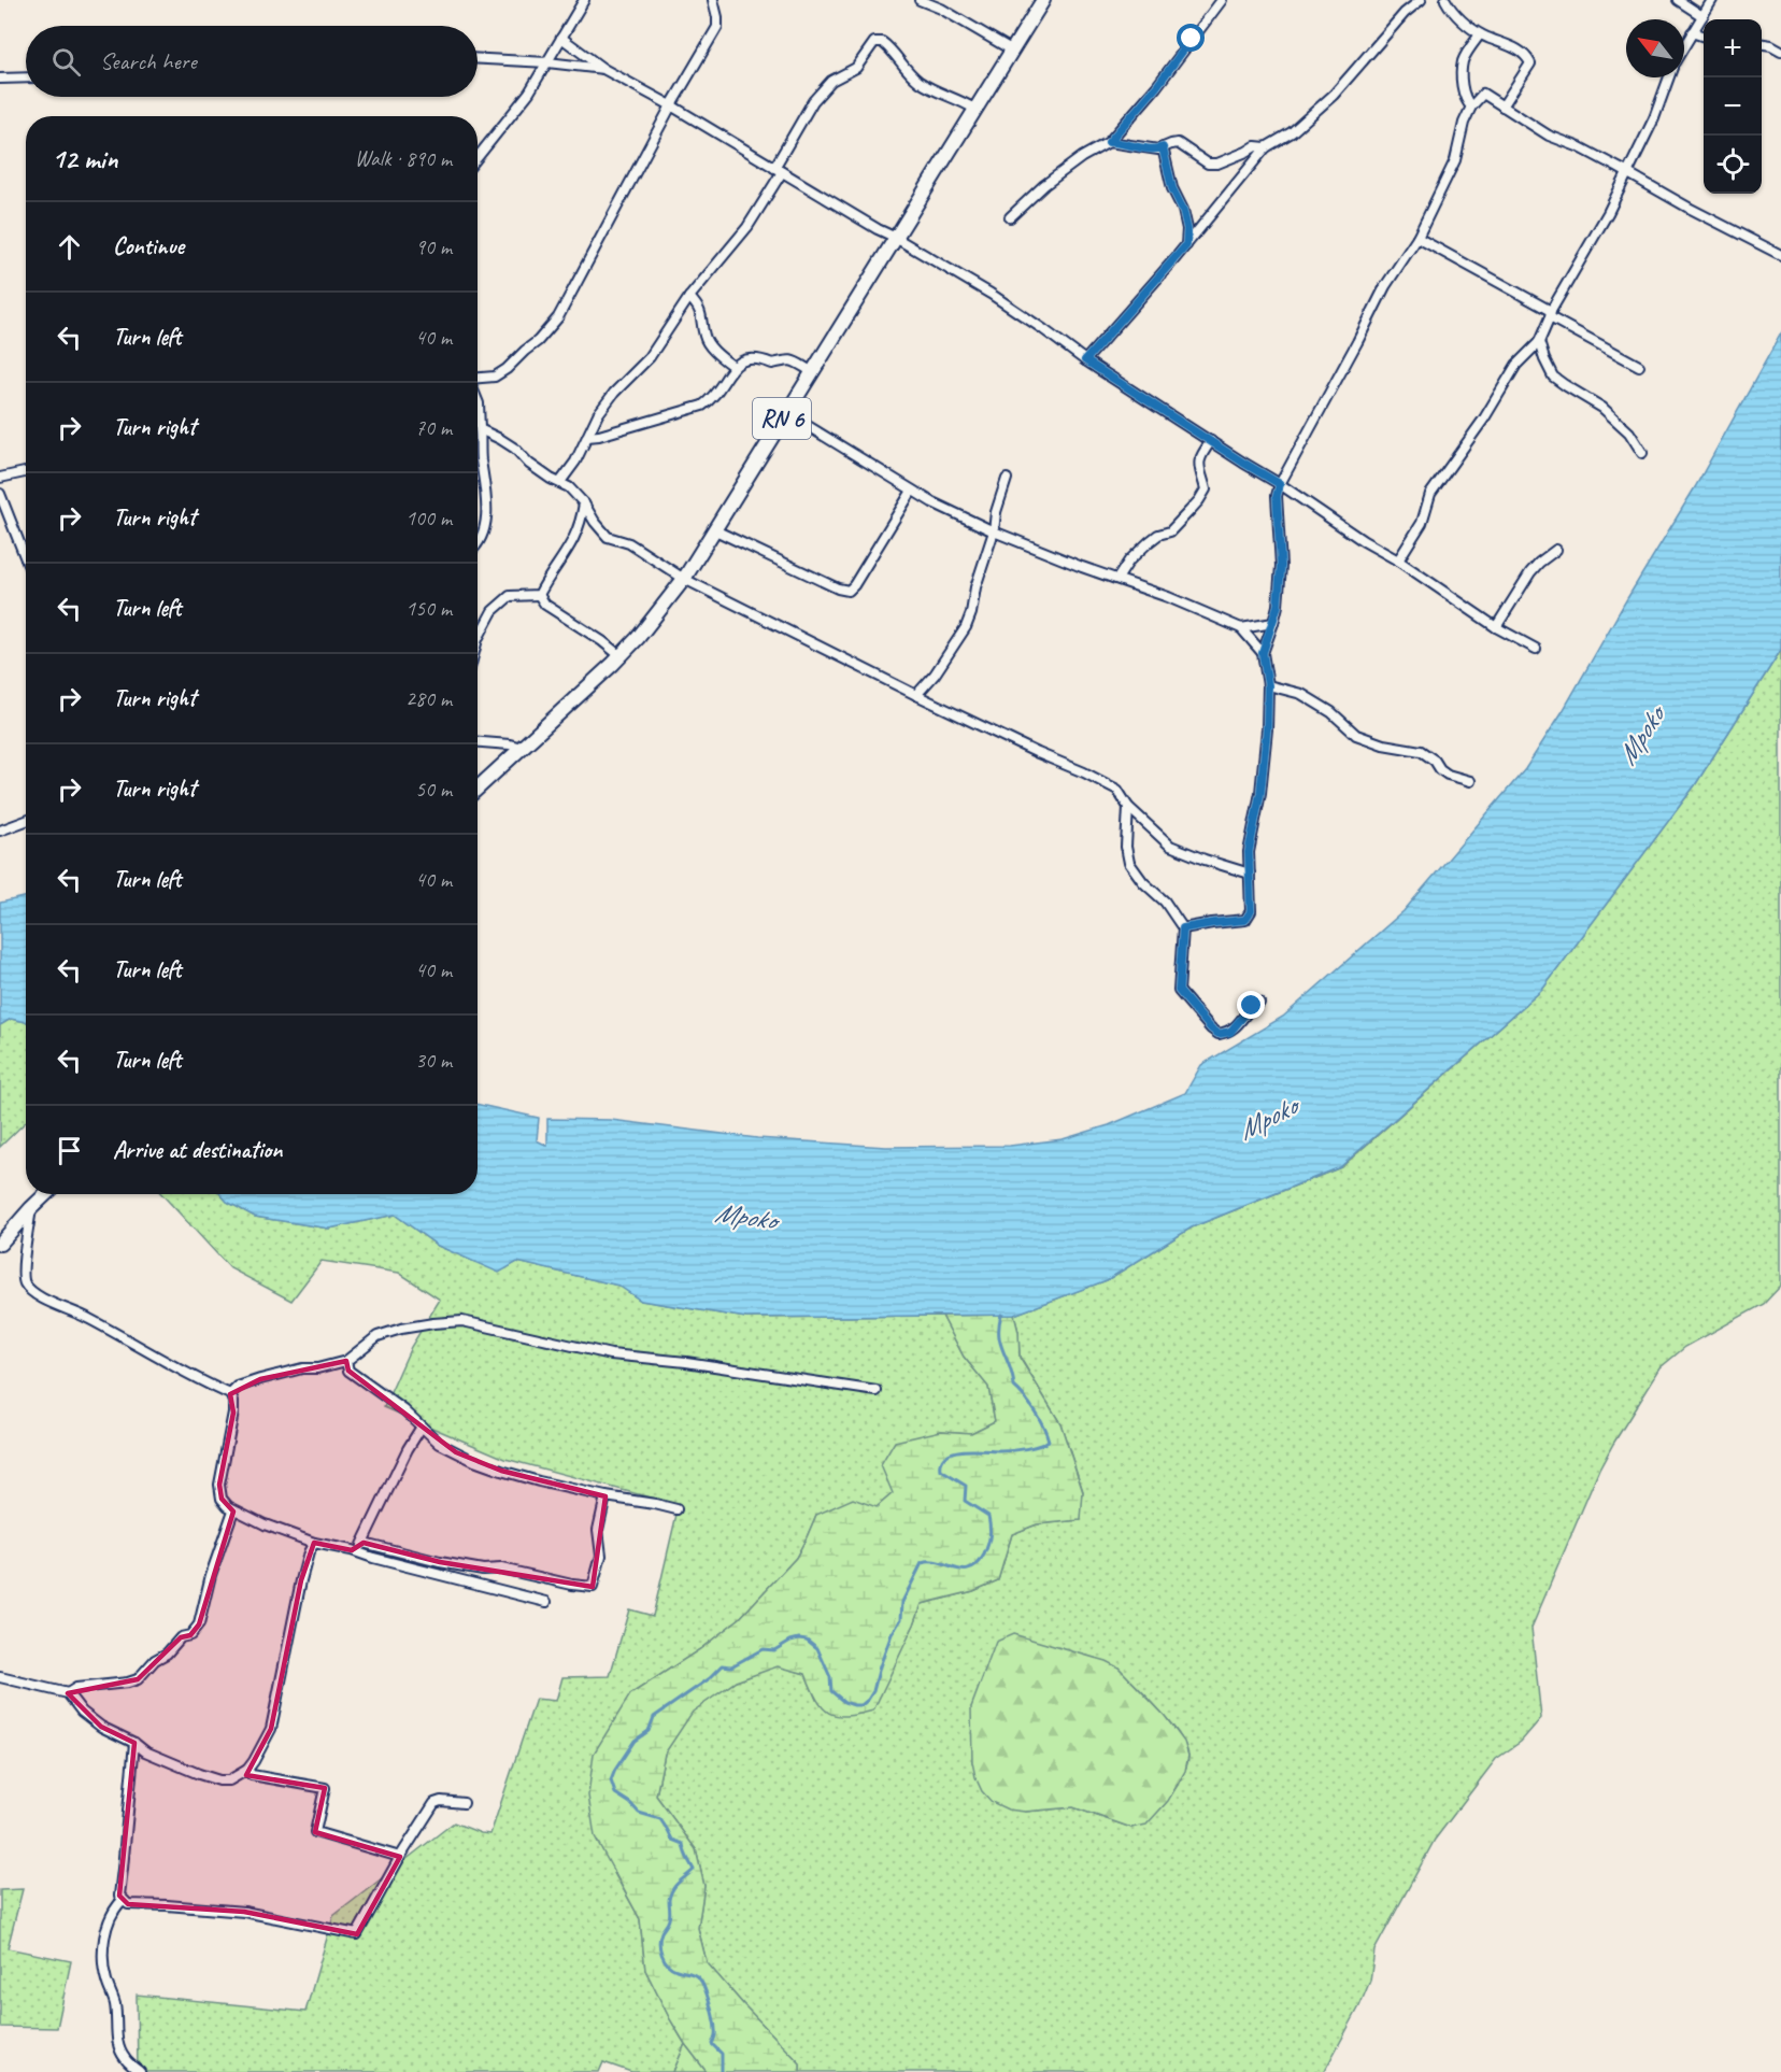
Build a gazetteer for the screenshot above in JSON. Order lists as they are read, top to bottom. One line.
{"streets":{"main road":["RN 6"]},"water":["Mpoko"],"north":"top left","page":{"map_buttons":["+","−"],"search":"Search here","heading":["12 min","Walk · 890 m"],"list":[["Continue","90 m"],["Turn left","40 m"],["Turn right","70 m"],["Turn right","100 m"],["Turn left","150 m"],["Turn right","280 m"],["Turn right","50 m"],["Turn left","40 m"],["Turn left","40 m"],["Turn left","30 m"],"Arrive at destination"]}}
